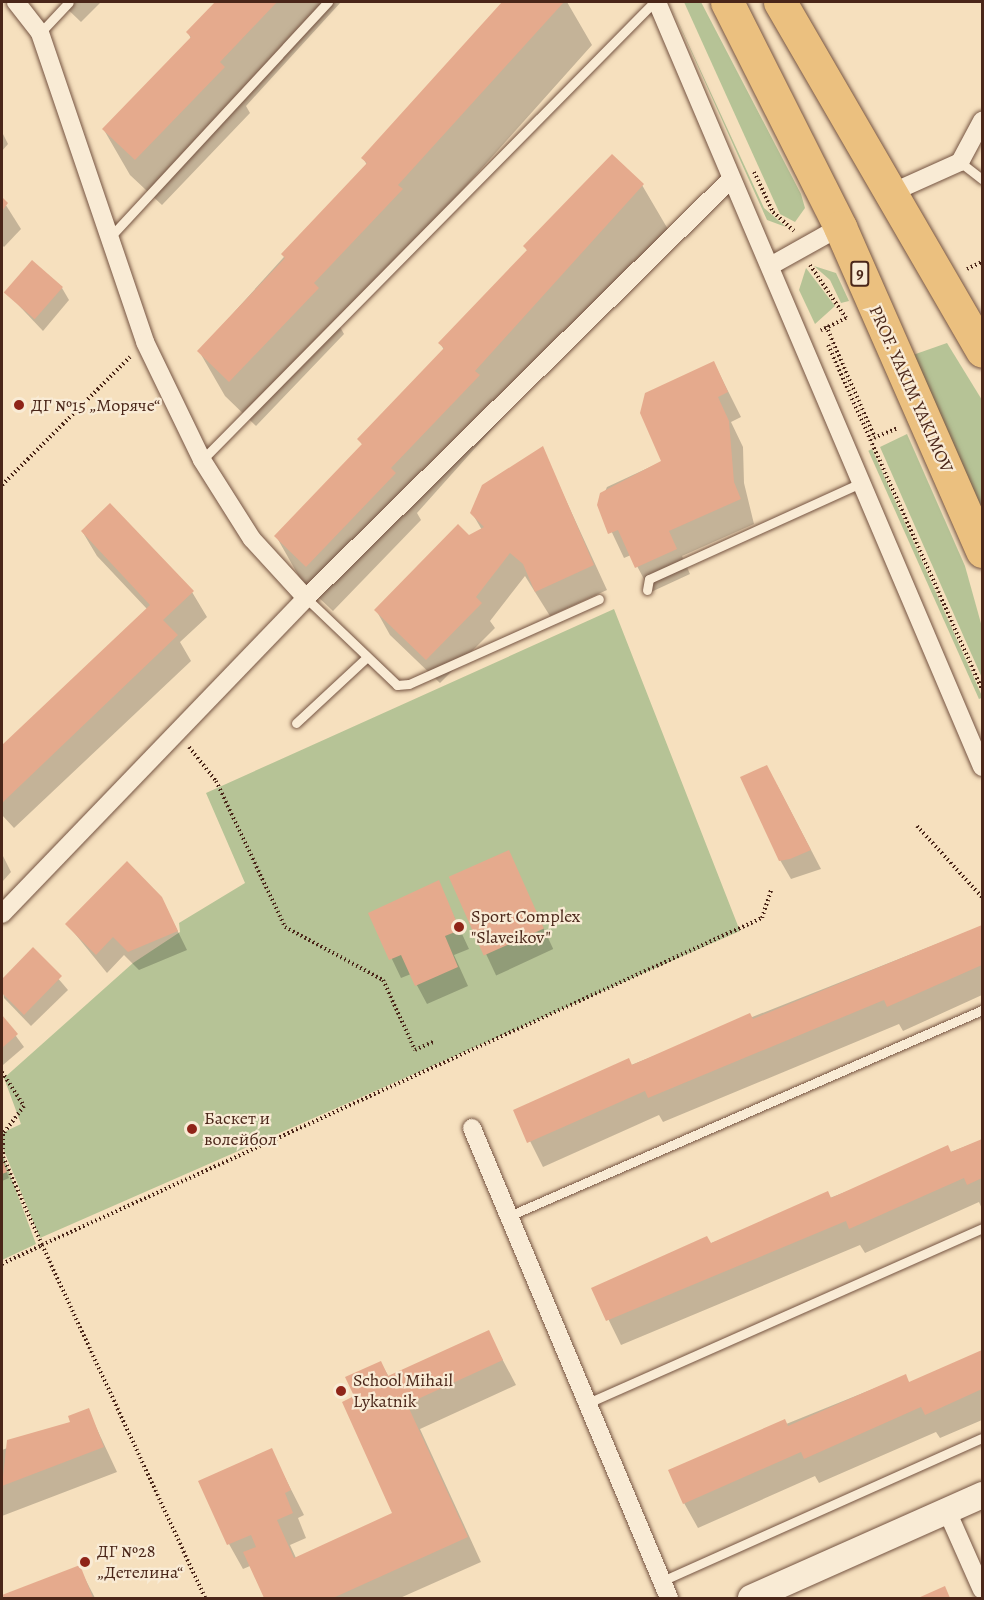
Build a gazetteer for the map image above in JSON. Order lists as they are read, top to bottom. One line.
{"streets":{"highway":["9","PROF. YAKIM YAKIMOV"]},"places":["ДГ №15 „Моряче“","Sport Complex \"Slaveikov\"","Баскет и волейбол","School Mihail Lykatnik","ДГ №28 „Детелина“"]}
